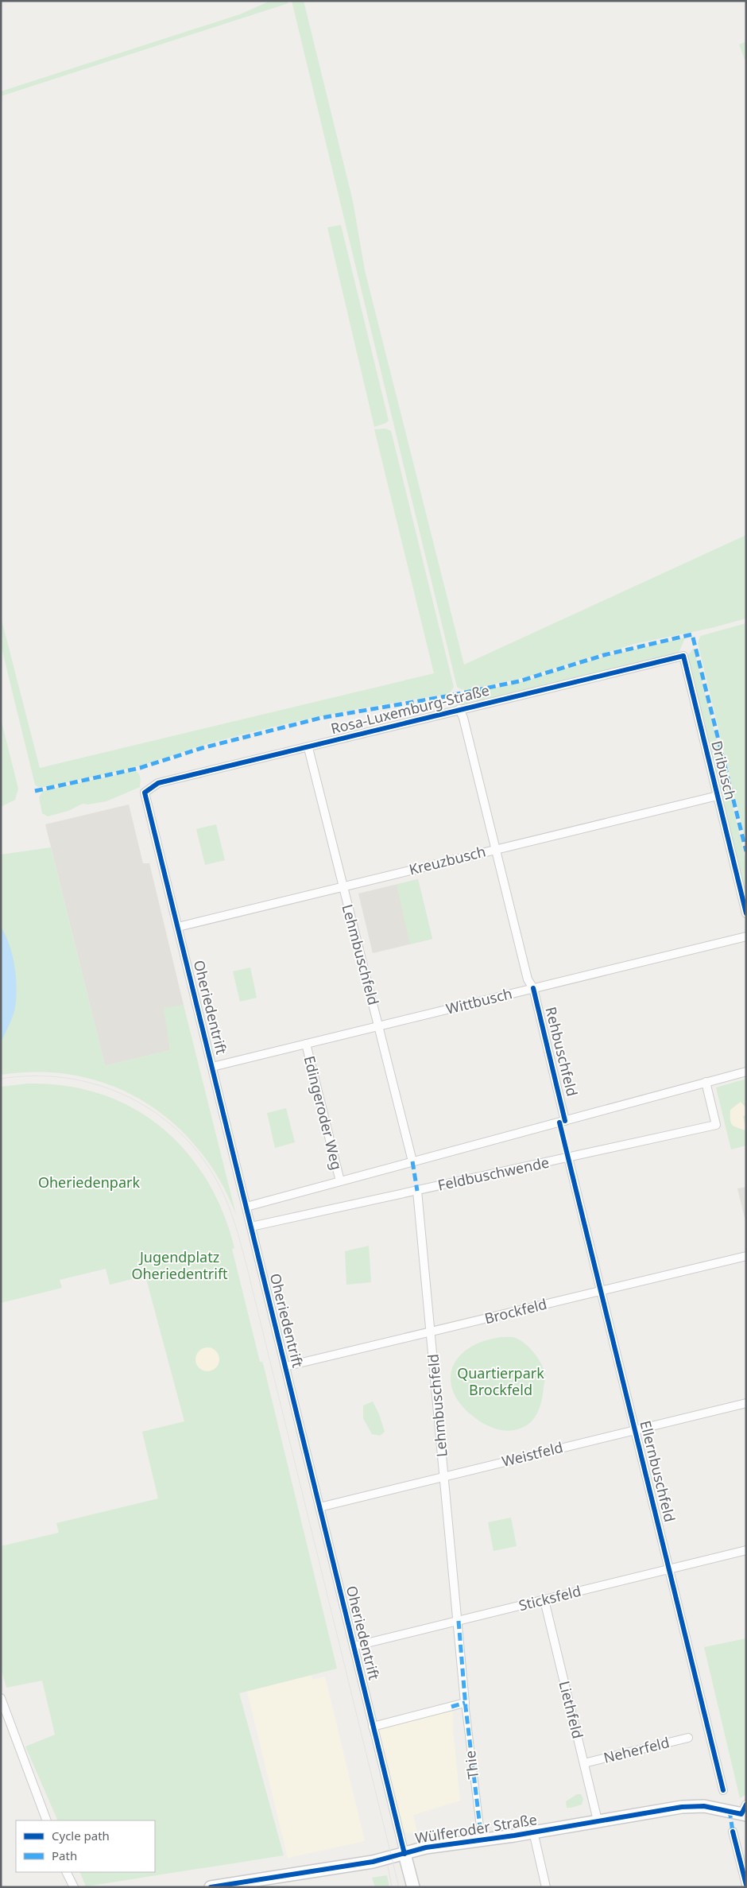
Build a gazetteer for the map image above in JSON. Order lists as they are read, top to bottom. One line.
{"streets":{"main road":["Wülferoder Straße"],"street":["Rosa-Luxemburg-Straße","Dribusch","Kreuzbusch","Lehmbuschfeld","Wittbusch","Oheriedentrift","Rehbuschfeld","Edingeroder Weg","Feldbuschwende","Brockfeld","Weistfeld","Ellernbuschfeld","Sticksfeld","Liethfeld","Neherfeld","Thie"]},"crossings":[["Rosa-Luxemburg-Straße","Dribusch"],["Rosa-Luxemburg-Straße","Lehmbuschfeld"],["Rosa-Luxemburg-Straße","Oheriedentrift"],["Rosa-Luxemburg-Straße","Rehbuschfeld"],["Dribusch","Kreuzbusch"],["Kreuzbusch","Lehmbuschfeld"],["Kreuzbusch","Oheriedentrift"],["Kreuzbusch","Rehbuschfeld"],["Lehmbuschfeld","Wittbusch"],["Lehmbuschfeld","Feldbuschwende"],["Lehmbuschfeld","Brockfeld"],["Lehmbuschfeld","Weistfeld"],["Lehmbuschfeld","Sticksfeld"],["Lehmbuschfeld","Thie"],["Wittbusch","Oheriedentrift"],["Wittbusch","Rehbuschfeld"],["Wittbusch","Edingeroder Weg"],["Oheriedentrift","Feldbuschwende"],["Oheriedentrift","Brockfeld"],["Oheriedentrift","Weistfeld"],["Oheriedentrift","Sticksfeld"],["Oheriedentrift","Wülferoder Straße"],["Feldbuschwende","Ellernbuschfeld"],["Brockfeld","Ellernbuschfeld"],["Weistfeld","Ellernbuschfeld"],["Ellernbuschfeld","Sticksfeld"],["Sticksfeld","Liethfeld"],["Sticksfeld","Thie"],["Liethfeld","Neherfeld"],["Liethfeld","Wülferoder Straße"]],"parks":["Oheriedenpark","Jugendplatz Oheriedentrift","Quartierpark Brockfeld"],"legend":["Cycle path","Path"]}
